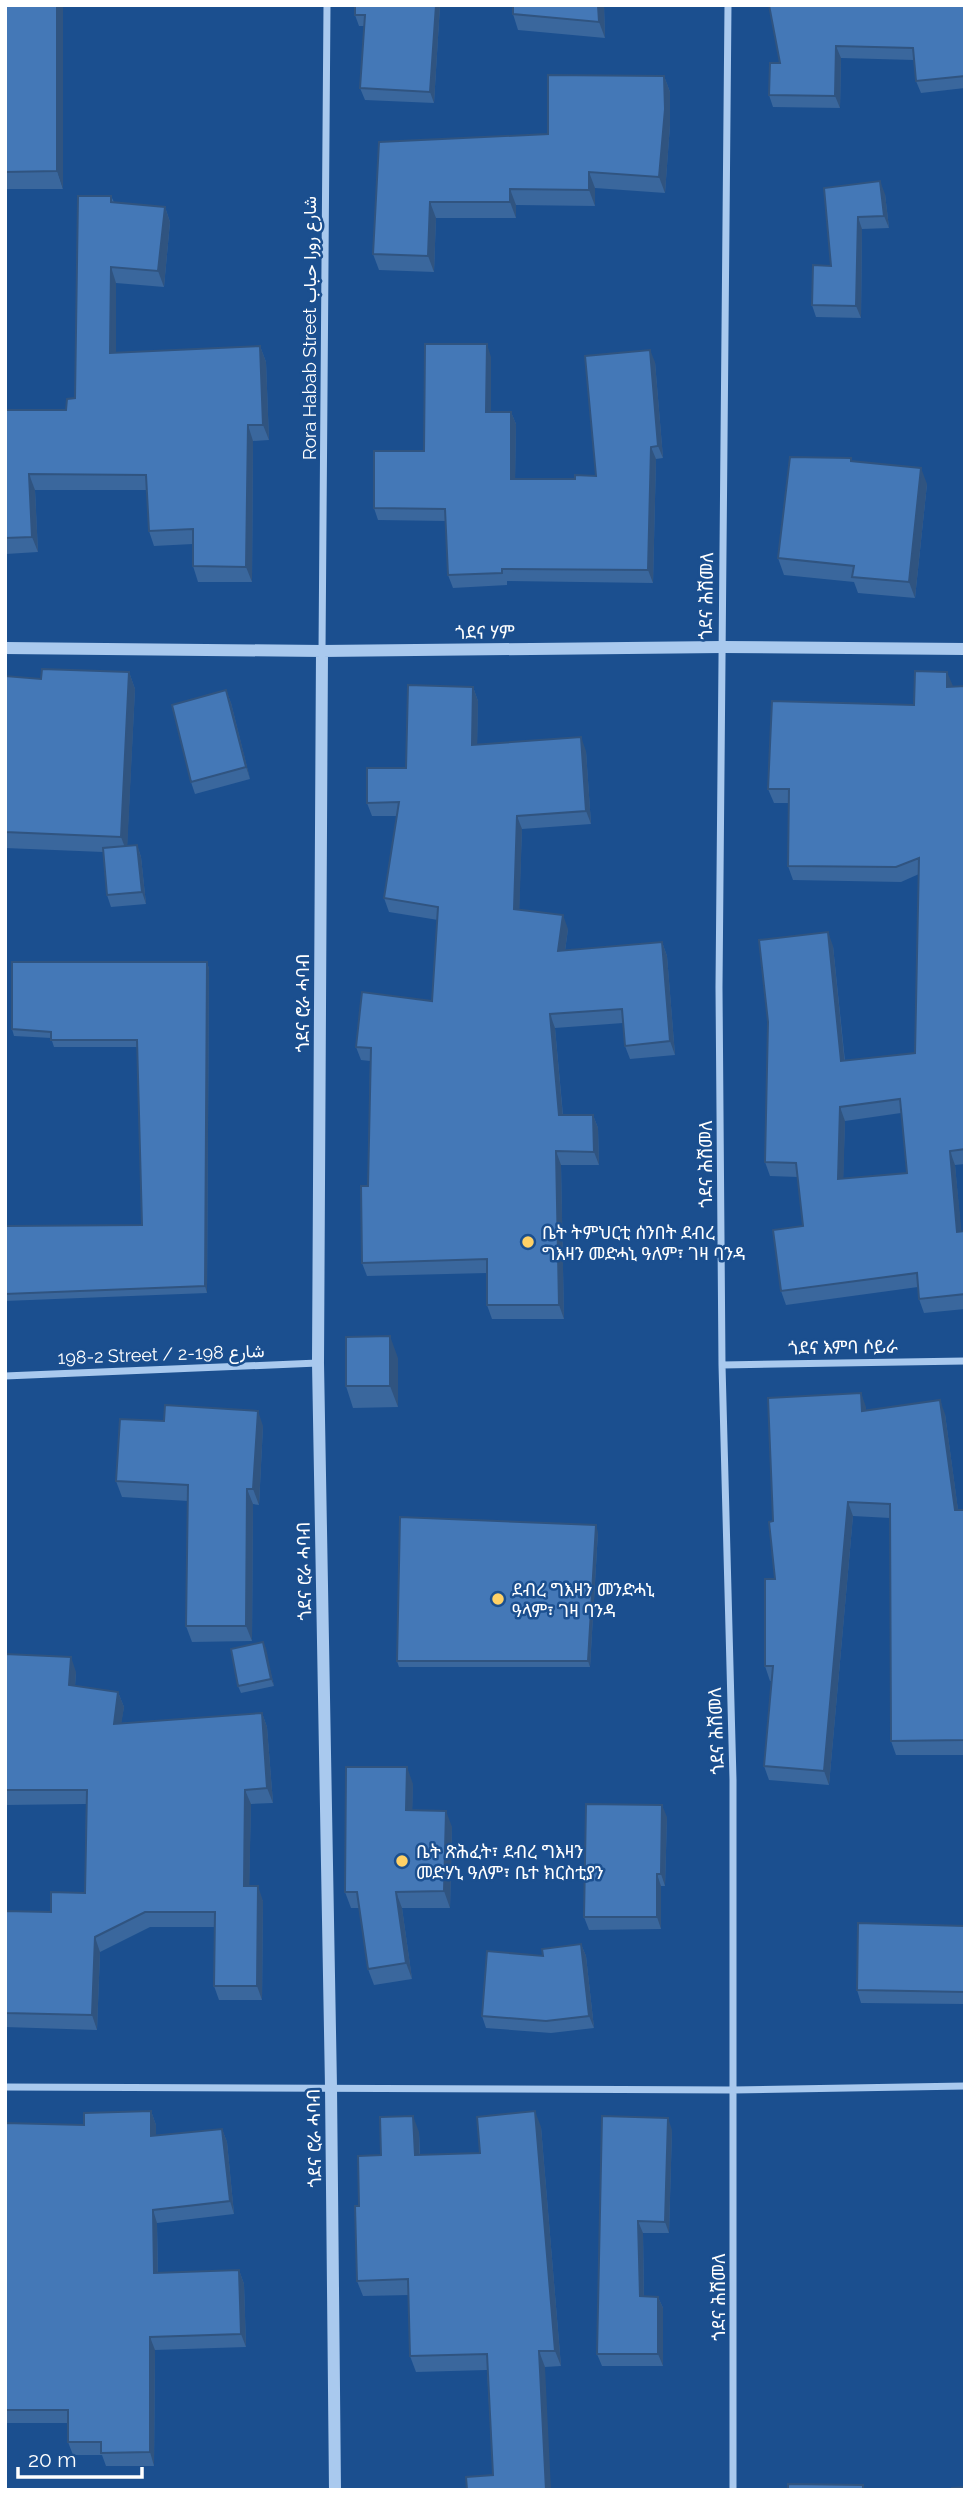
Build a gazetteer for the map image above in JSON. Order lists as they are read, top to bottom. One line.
{"streets":{"street":["Rora Habab Street شارع رورا حباب","ጎደና ሕሽመለ","ጎደና ሃም","ጎደና ሮራ ሓባብ","ጎደና እምባ ሶይራ","198-2 Street / شارع 198-2"]},"crossings":[["Rora Habab Street شارع رورا حباب","ጎደና ሃም"],["Rora Habab Street شارع رورا حباب","ጎደና ሮራ ሓባብ"],["ጎደና ሕሽመለ","ጎደና ሃም"],["ጎደና ሕሽመለ","ጎደና እምባ ሶይራ"],["ጎደና ሃም","ጎደና ሮራ ሓባብ"],["ጎደና ሮራ ሓባብ","198-2 Street / شارع 198-2"]],"places":["ቤት ትምህርቲ ሰንበት ደብረ ግእዛን መድሓኒ ዓለም፣ ገዛ ባንዳ","ደብረ ግእዛን መንድሓኒ ዓላም፣ ገዛ ባንዳ","ቤት ጽሕፈት፣ ደብረ ግእዛን መድሃኒ ዓለም፣ ቤተ ክርስቲያን"],"scale_bar":"20 m"}
